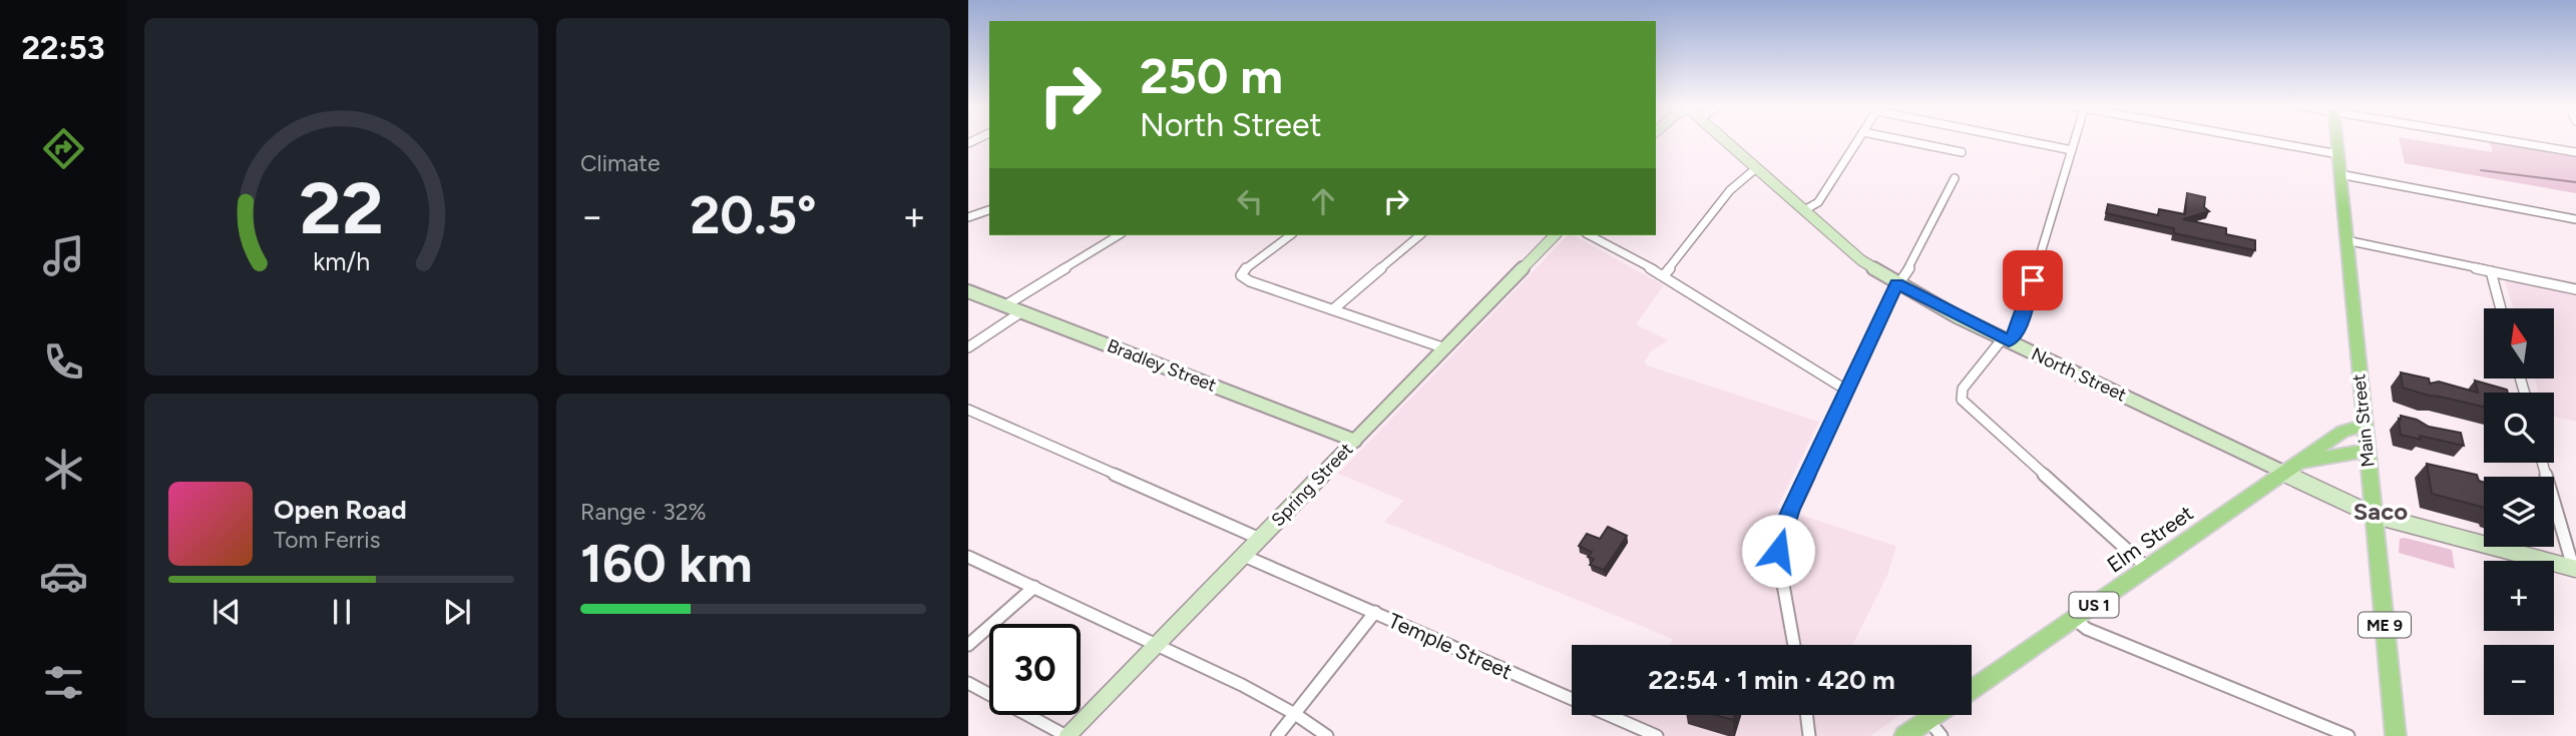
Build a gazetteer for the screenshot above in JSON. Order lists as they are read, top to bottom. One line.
{"streets":{"main road":["Bradley Street","North Street","Main Street","Spring Street","Elm Street","US 1","ME 9"],"street":["Temple Street"]},"crossings":[["Bradley Street","Spring Street"],["North Street","Main Street"],["North Street","Elm Street"],["Main Street","Elm Street"],["Spring Street","Temple Street"]],"districts":["Saco"],"north":"top","page":{"tabs":"22:53","tile":["Climate",["Range · 32%","160 km"]],"turn":["250 m","North Street"],"heat":["−","20.5°","+"],"map_buttons":["+","−"],"song":["Open Road","Tom Ferris"],"limit":"30","trip":"22:54 · 1 min · 420 m","gauge":["22","km/h"]}}
